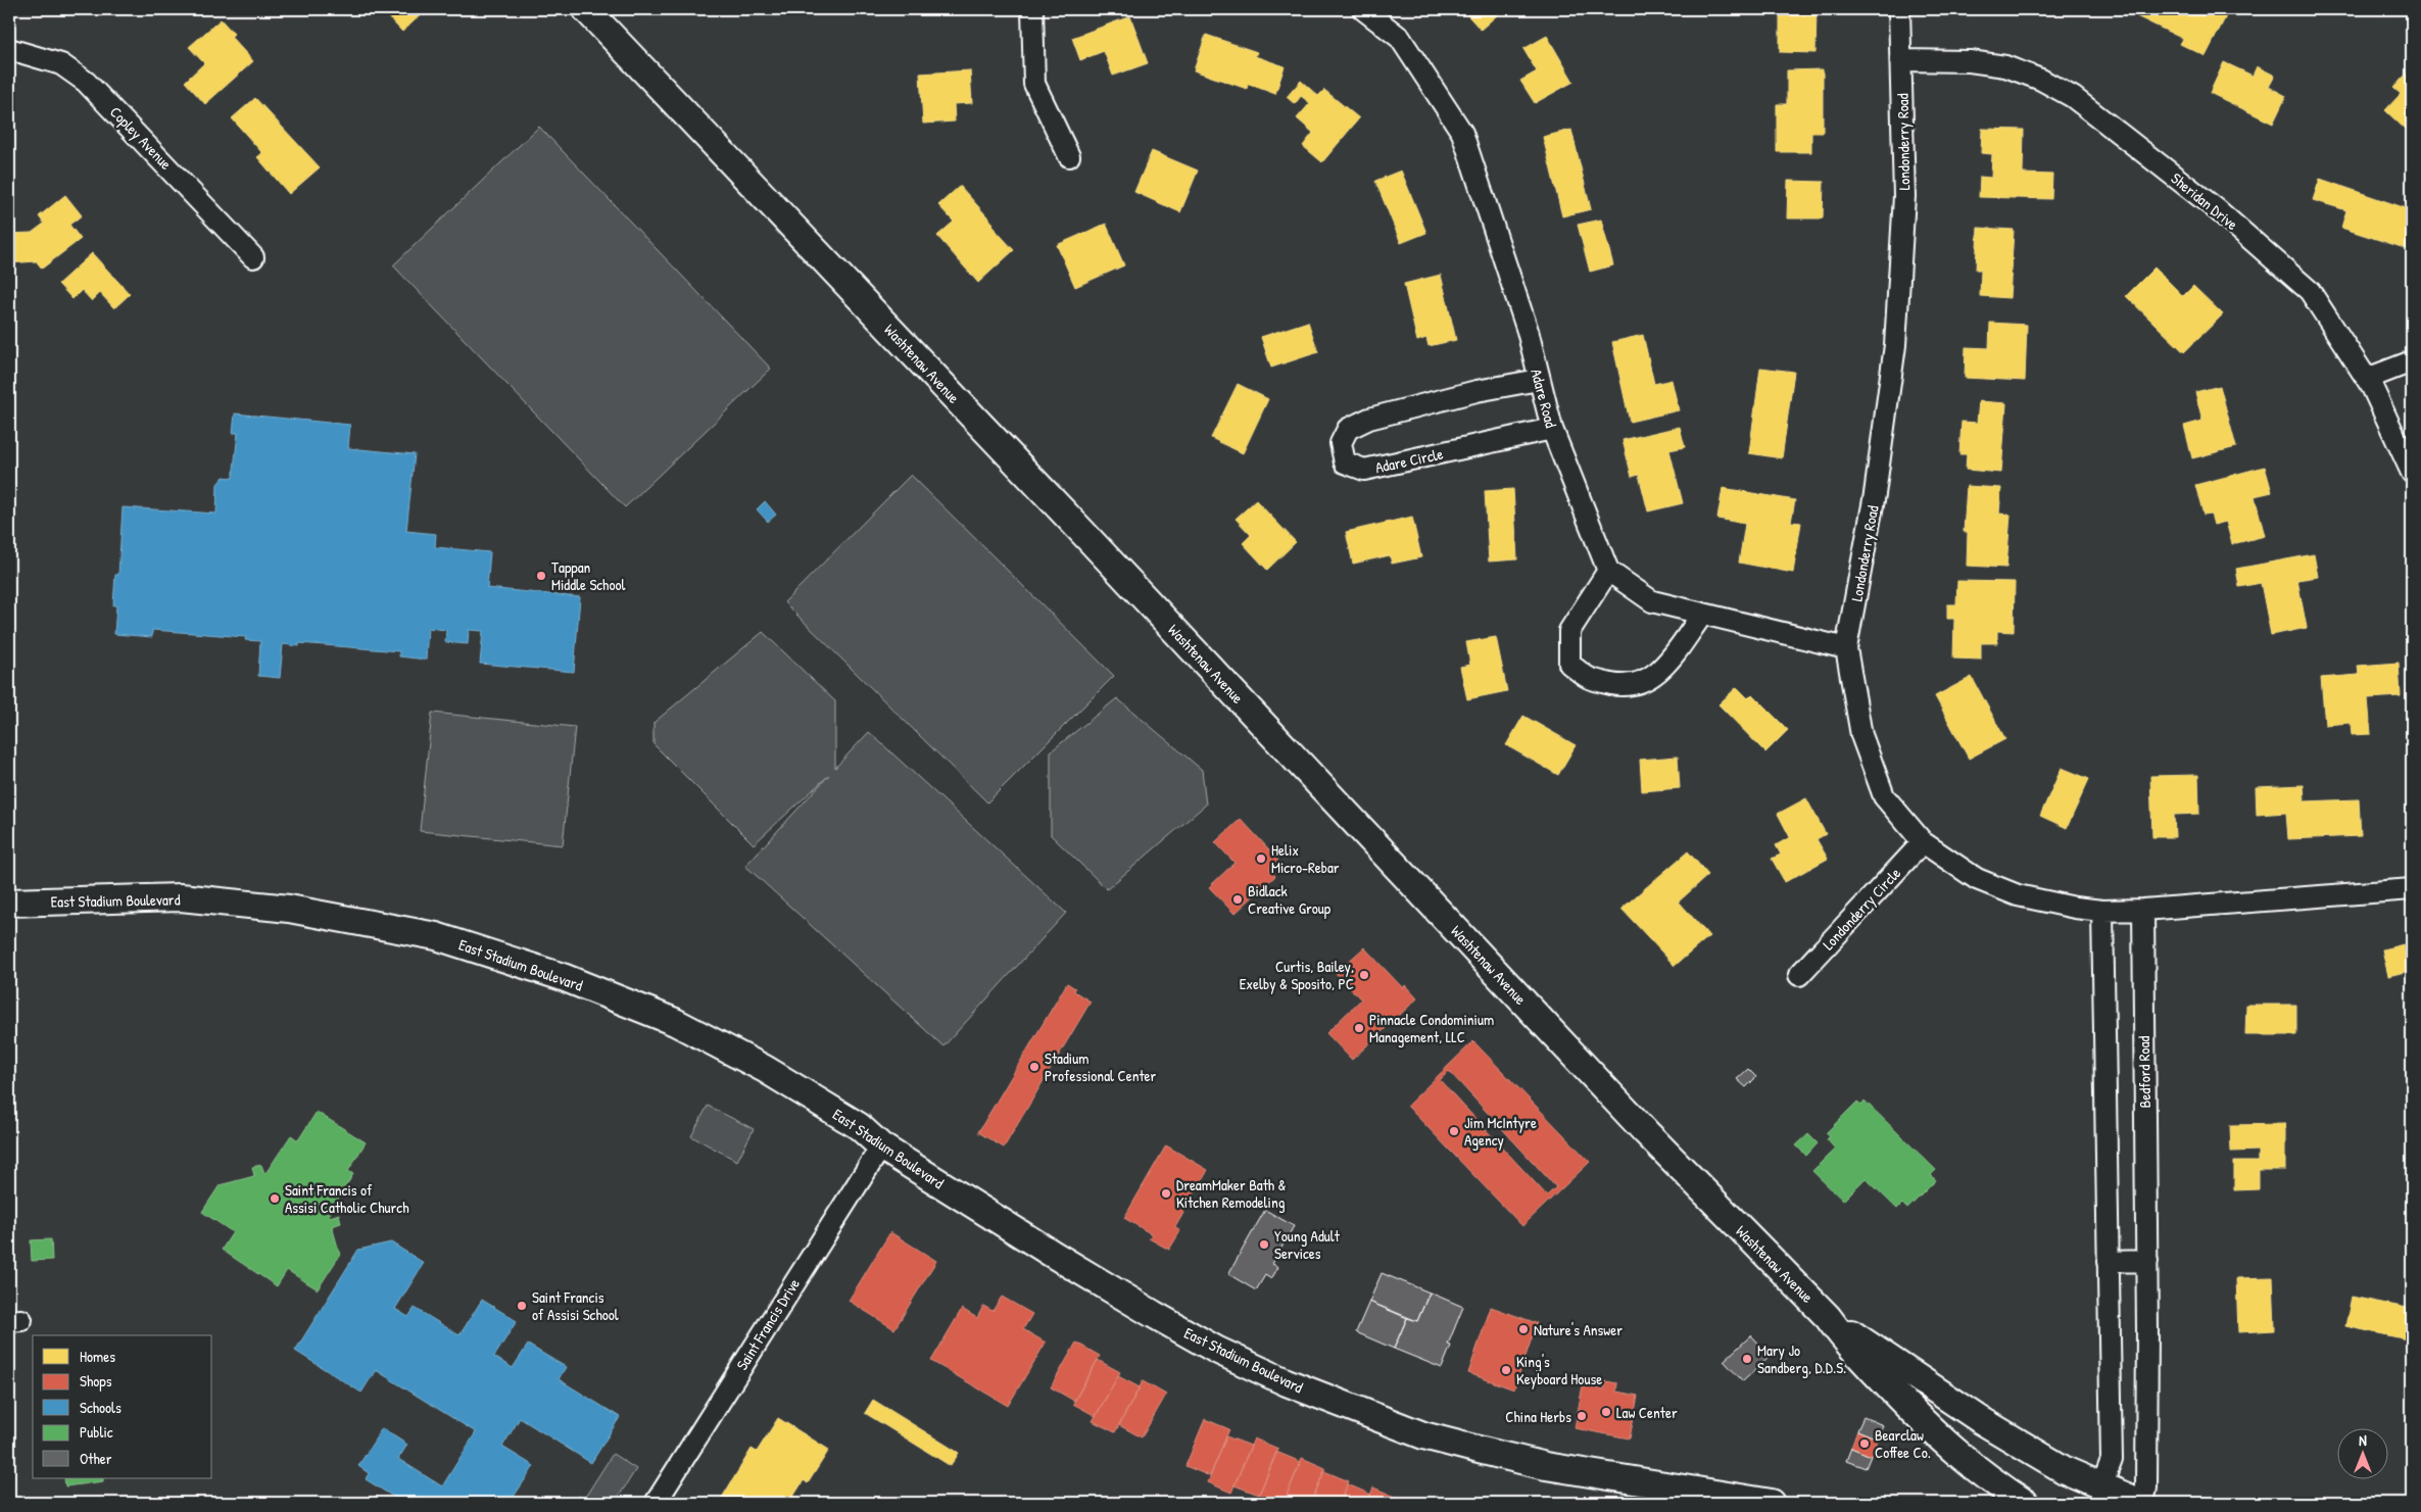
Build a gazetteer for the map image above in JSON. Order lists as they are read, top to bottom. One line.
{"streets":{"main road":["Washtenaw Avenue","East Stadium Boulevard"],"street":["Copley Avenue","Londonderry Road","Sheridan Drive","Adare Road","Adare Circle","Londonderry Circle","Bedford Road","Saint Francis Drive"]},"crossings":[["Londonderry Road","Sheridan Drive"],["Londonderry Road","Londonderry Circle"],["Londonderry Road","Bedford Road"],["Washtenaw Avenue","Bedford Road"],["Adare Road","Adare Circle"],["East Stadium Boulevard","Saint Francis Drive"]],"places":["Tappan Middle School","Helix Micro-Rebar","Bidlack Creative Group","Curtis, Bailey, Exelby & Sposito, PC","Pinnacle Condominium Management, LLC","Stadium Professional Center","Jim McIntyre Agency","DreamMaker Bath & Kitchen Remodeling","Saint Francis of Assisi Catholic Church","Young Adult Services","Saint Francis of Assisi School","Nature's Answer","Mary Jo Sandberg, D.D.S.","King's Keyboard House","Law Center","China Herbs","Bearclaw Coffee Co."],"legend":["Homes","Shops","Schools","Public","Other"],"north":"top"}
